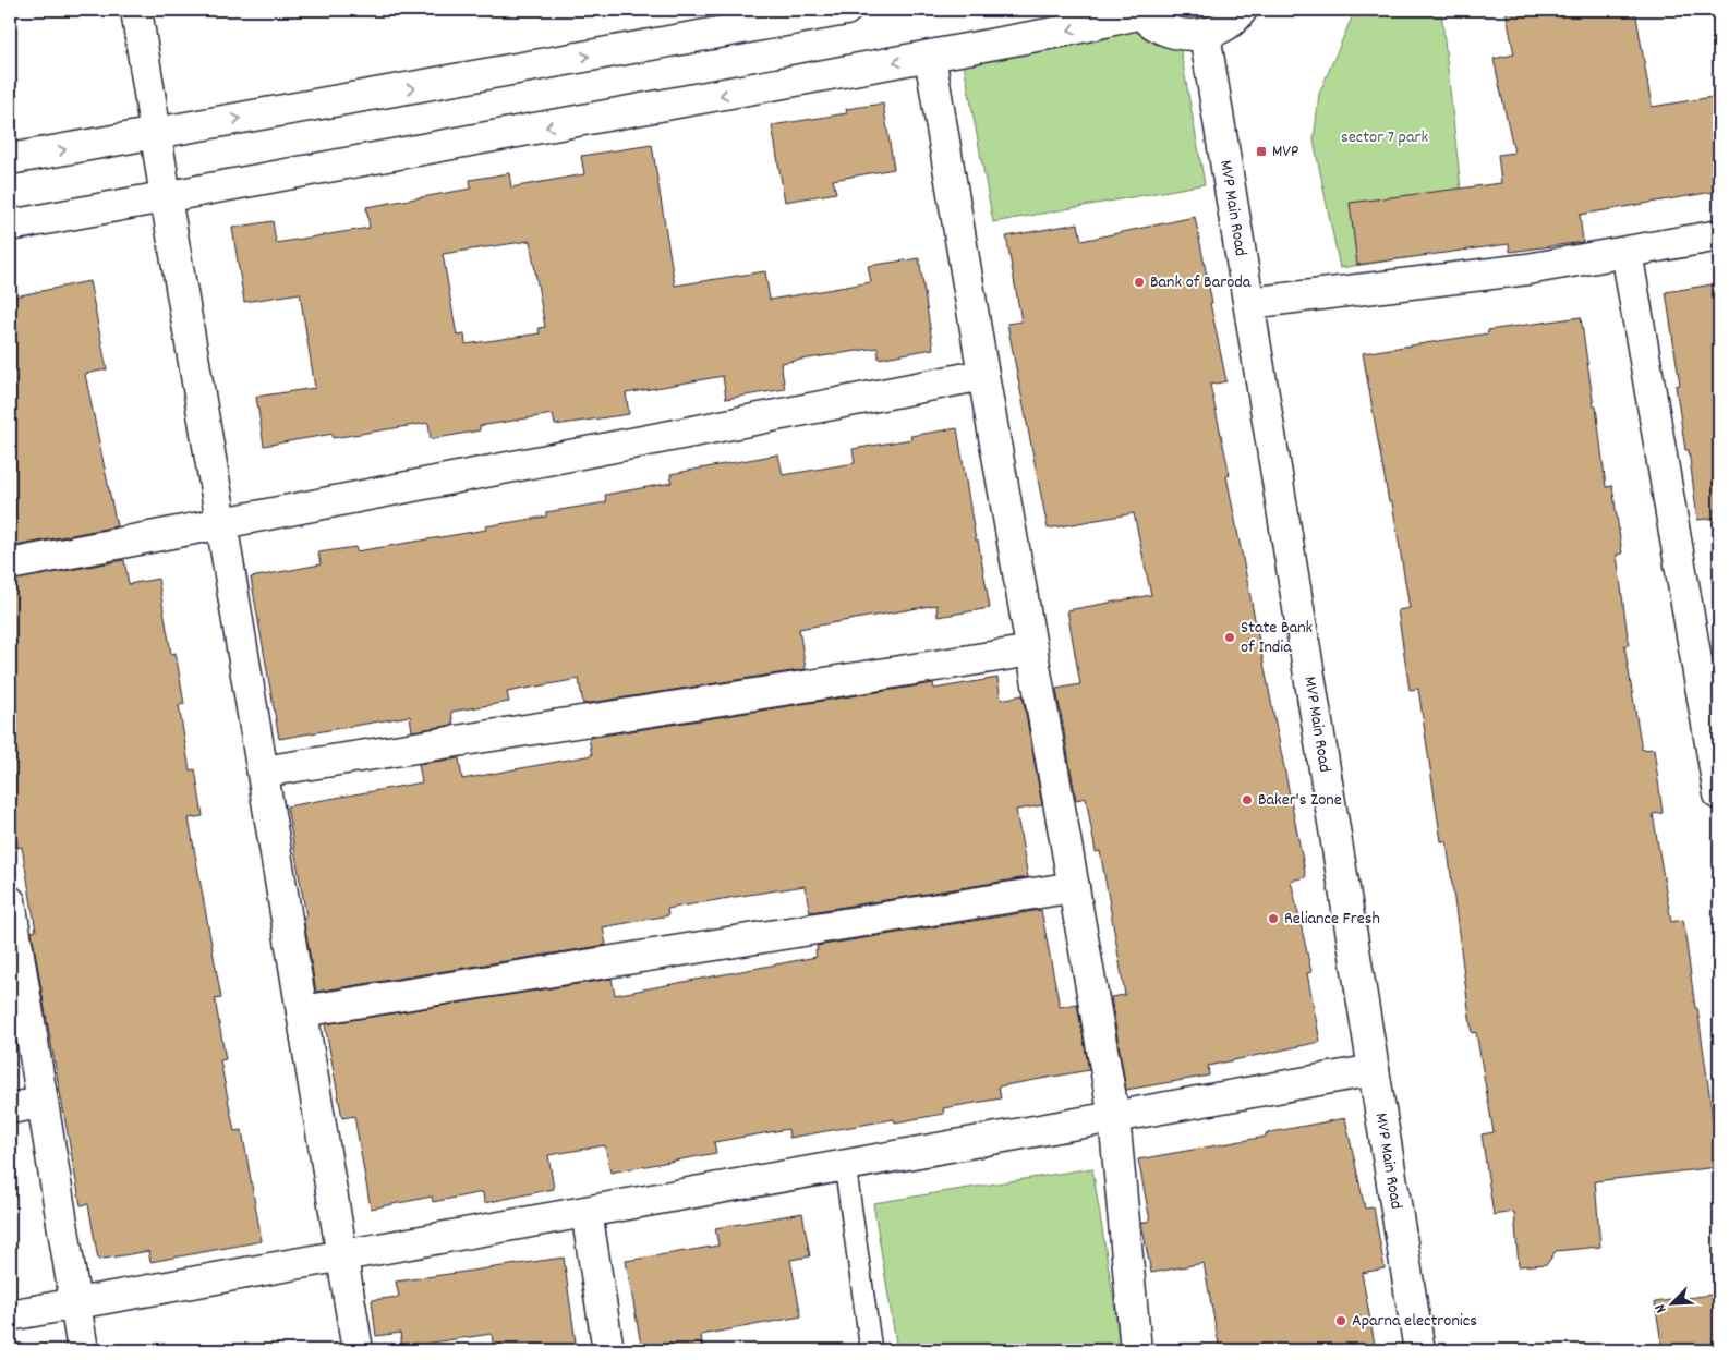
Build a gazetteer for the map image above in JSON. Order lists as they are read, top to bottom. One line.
{"streets":{"street":["MVP Main Road"]},"parks":["sector 7 park"],"places":{"transit":["MVP"],"other":["Bank of Baroda","State Bank of India","Baker's Zone","Reliance Fresh","Aparna electronics"]},"north":"bottom left"}
